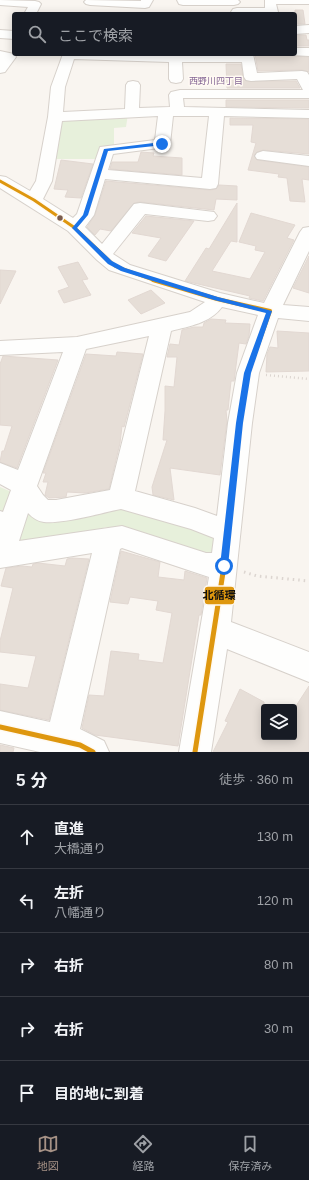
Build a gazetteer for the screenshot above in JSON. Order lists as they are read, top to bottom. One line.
{"districts":["西野川四丁目"],"lines":["transit line 北循環"],"page":{"search":"ここで検索","heading":["5 分","徒歩 · 360 m"],"list":[["直進","大橋通り","130 m"],["左折","八幡通り","120 m"],["右折","80 m"],["右折","30 m"],"目的地に到着"],"nav":["地図","経路","保存済み"]}}
